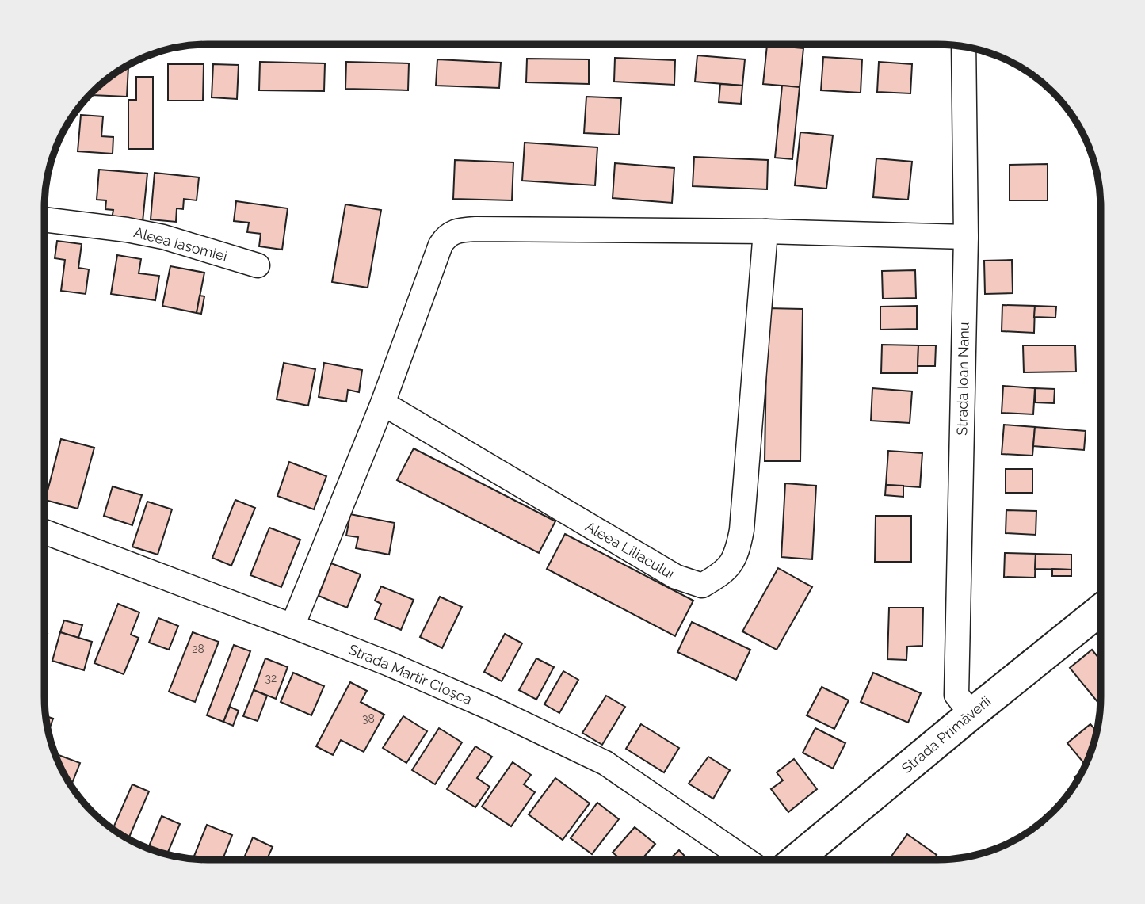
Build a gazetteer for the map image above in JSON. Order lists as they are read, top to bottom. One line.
{"streets":{"main road":["Strada Primăverii"],"street":["Aleea Iasomiei","Strada Ioan Nanu","Aleea Liliacului","Strada Martir Cloșca"]},"crossings":[["Strada Ioan Nanu","Strada Primăverii"]],"house_numbers":["28","32","38"]}
